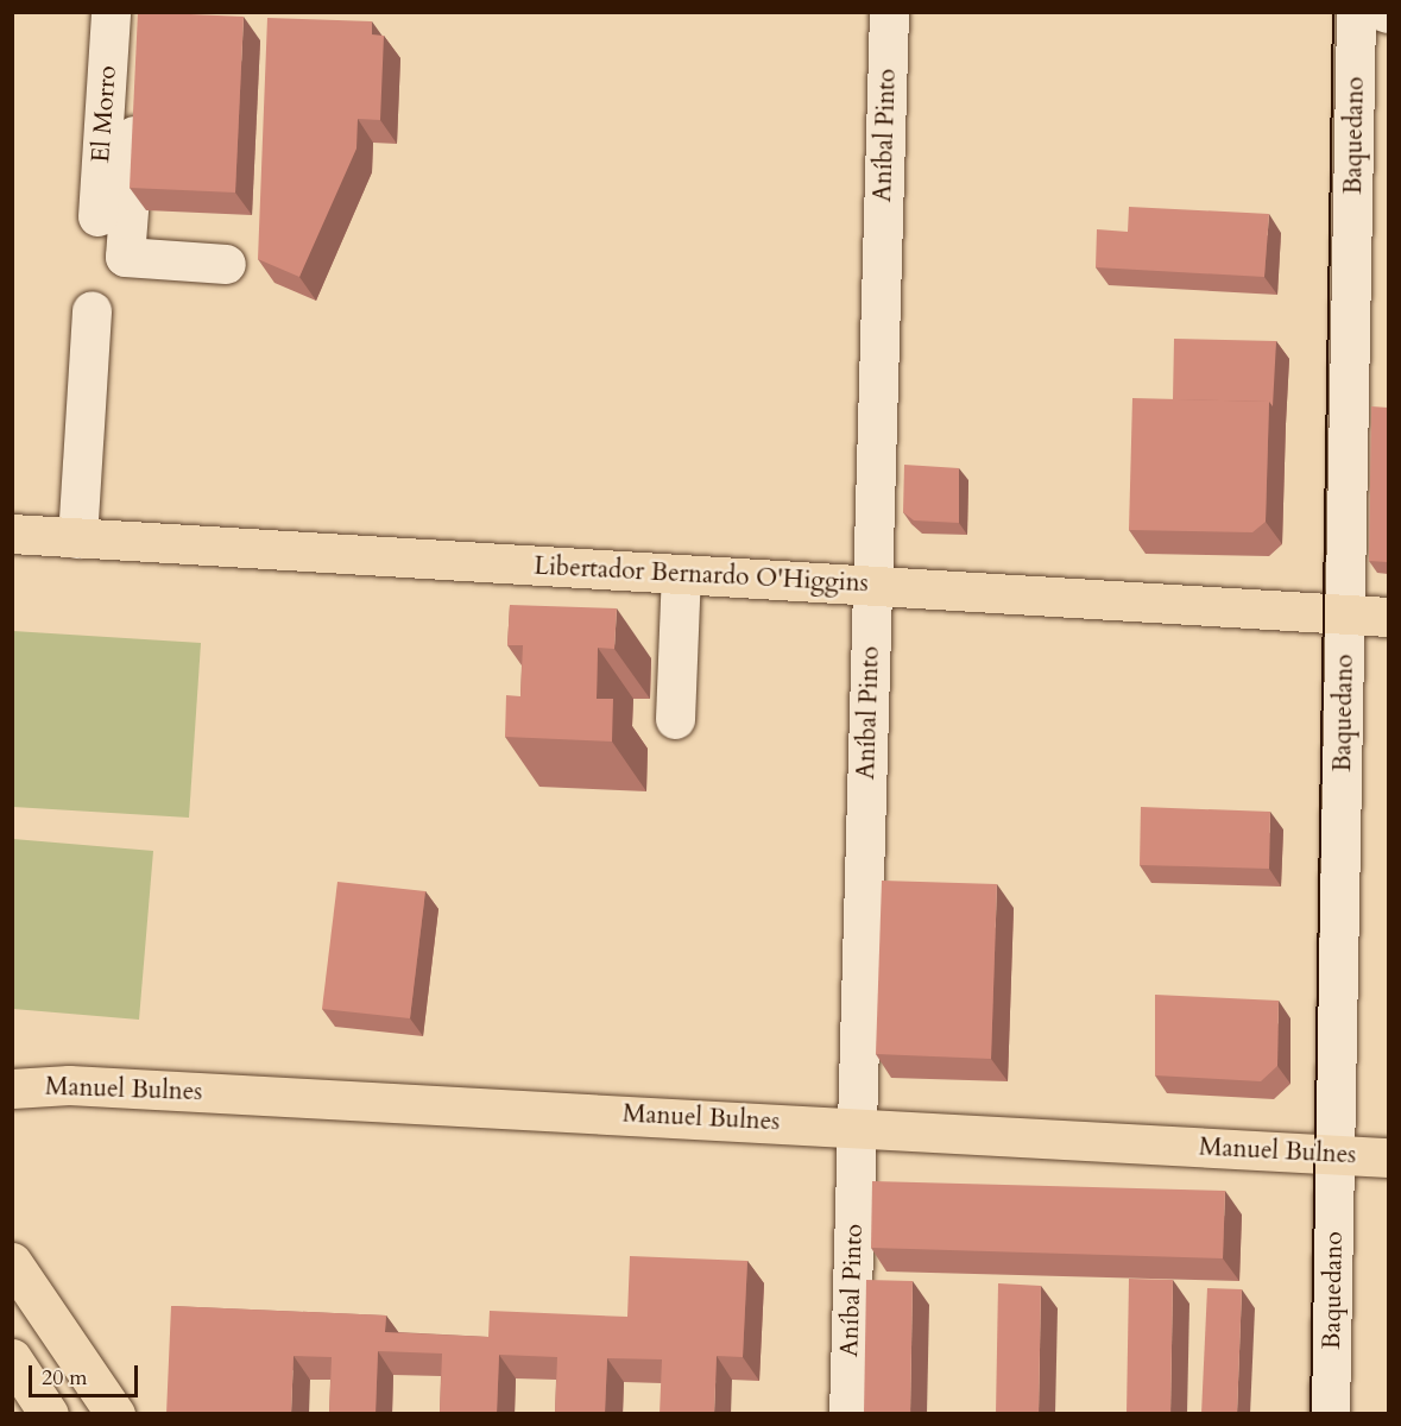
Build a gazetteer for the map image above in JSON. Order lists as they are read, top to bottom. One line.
{"streets":{"main road":["Libertador Bernardo O'Higgins","Manuel Bulnes"],"street":["El Morro","Aníbal Pinto","Baquedano"]},"crossings":[["Aníbal Pinto","Libertador Bernardo O'Higgins"],["Aníbal Pinto","Manuel Bulnes"],["Baquedano","Libertador Bernardo O'Higgins"],["Baquedano","Manuel Bulnes"]],"scale_bar":"20 m"}
